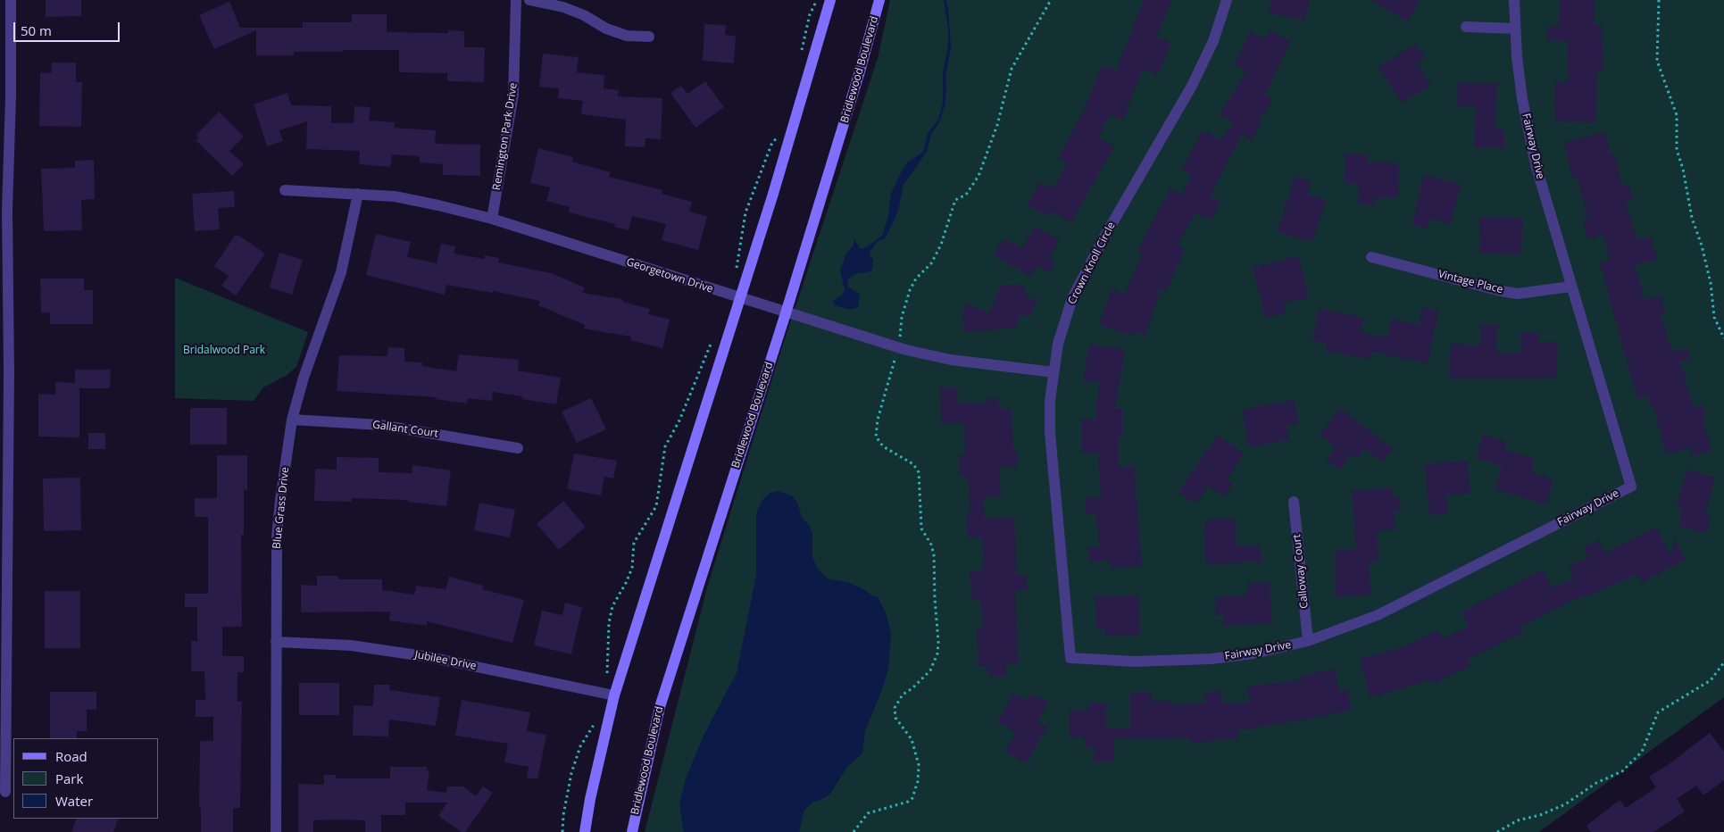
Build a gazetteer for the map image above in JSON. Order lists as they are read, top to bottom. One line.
{"streets":{"main road":["Bridlewood Boulevard"],"street":["Remington Park Drive","Fairway Drive","Crown Knoll Circle","Georgetown Drive","Vintage Place","Gallant Court","Blue Grass Drive","Calloway Court","Jubilee Drive"]},"crossings":[["Bridlewood Boulevard","Georgetown Drive"],["Remington Park Drive","Georgetown Drive"],["Fairway Drive","Crown Knoll Circle"],["Fairway Drive","Vintage Place"],["Fairway Drive","Calloway Court"],["Crown Knoll Circle","Georgetown Drive"],["Georgetown Drive","Blue Grass Drive"],["Gallant Court","Blue Grass Drive"],["Blue Grass Drive","Jubilee Drive"]],"parks":["Bridalwood Park"],"legend":["Road","Park","Water"],"scale_bar":"50 m"}
